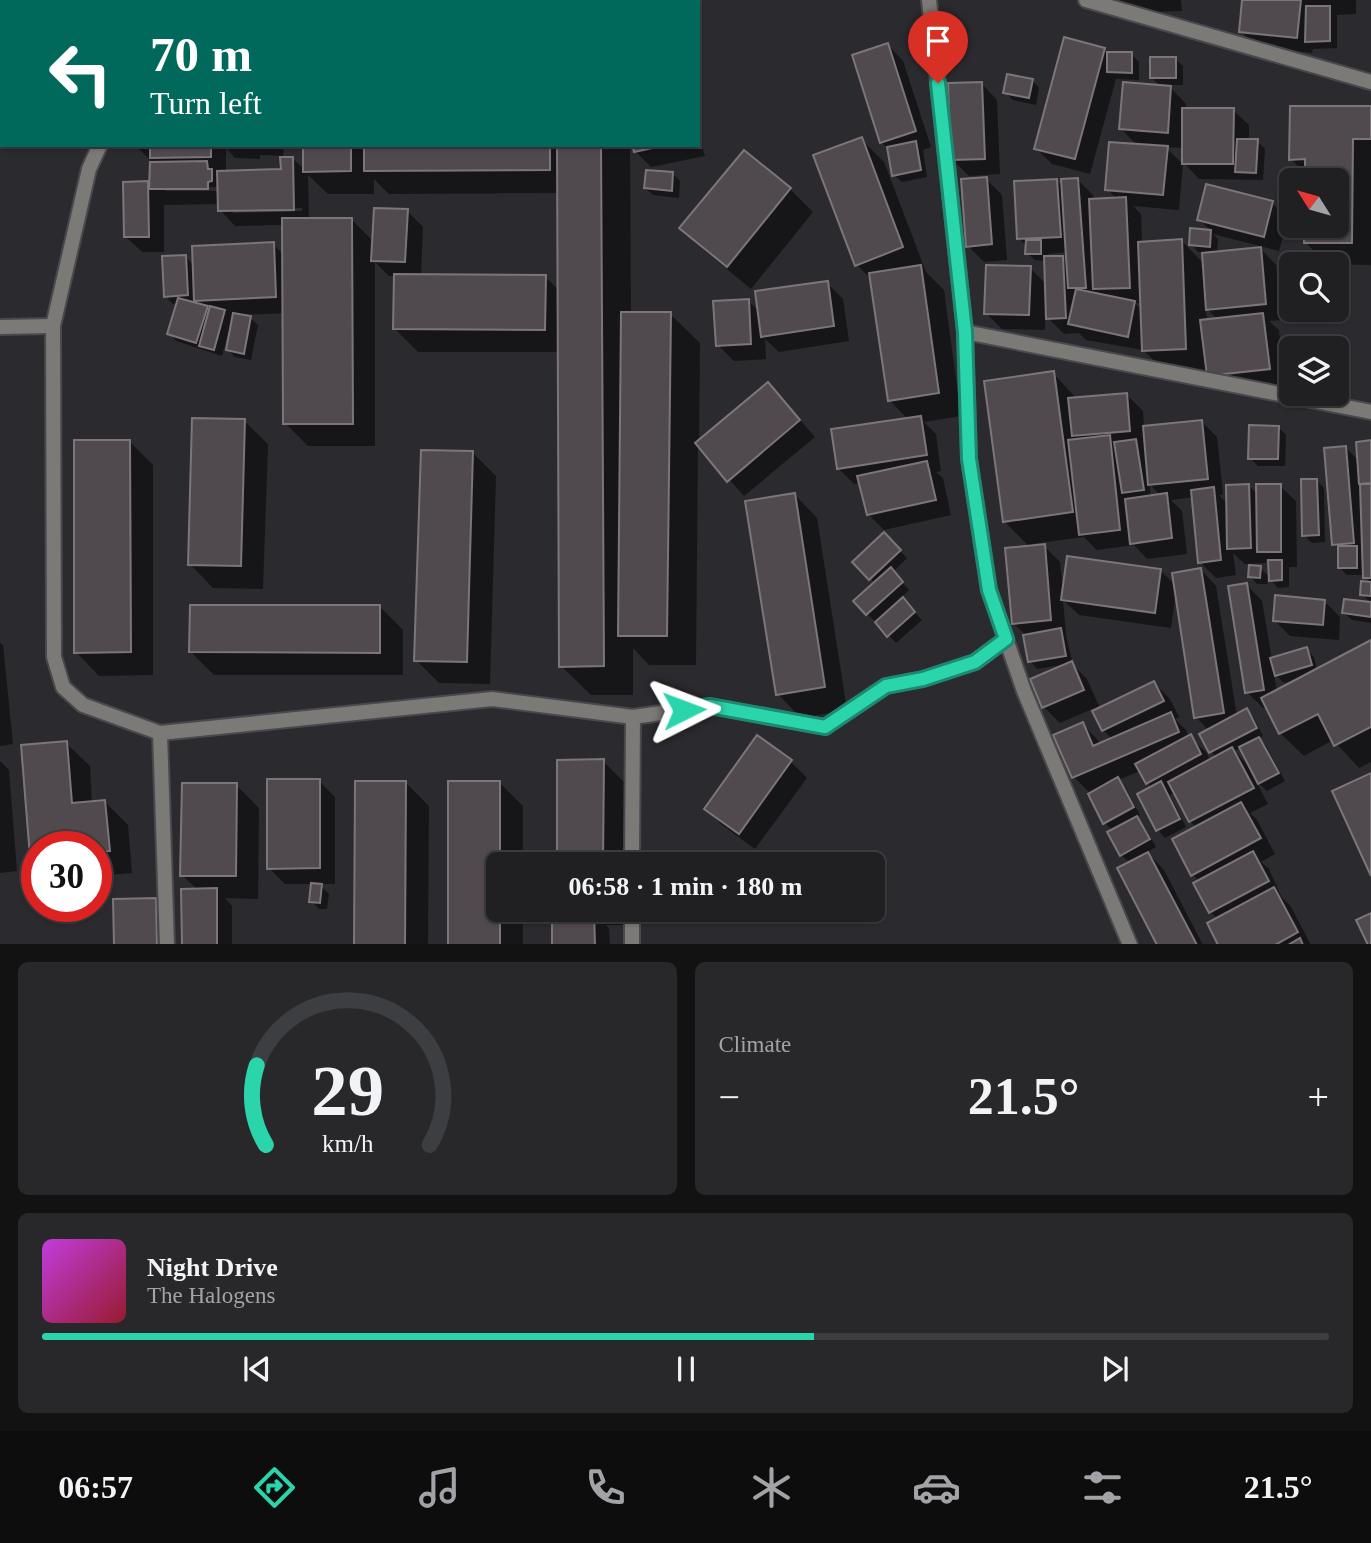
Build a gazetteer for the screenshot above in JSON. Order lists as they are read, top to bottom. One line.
{"north":"top left","page":{"turn":["70 m","Turn left"],"limit":"30","trip":"06:58 · 1 min · 180 m","tile":"Climate","heat":["−","21.5°","+"],"song":["Night Drive","The Halogens"],"tabs":["06:57","21.5°"],"gauge":["29","km/h"]}}
